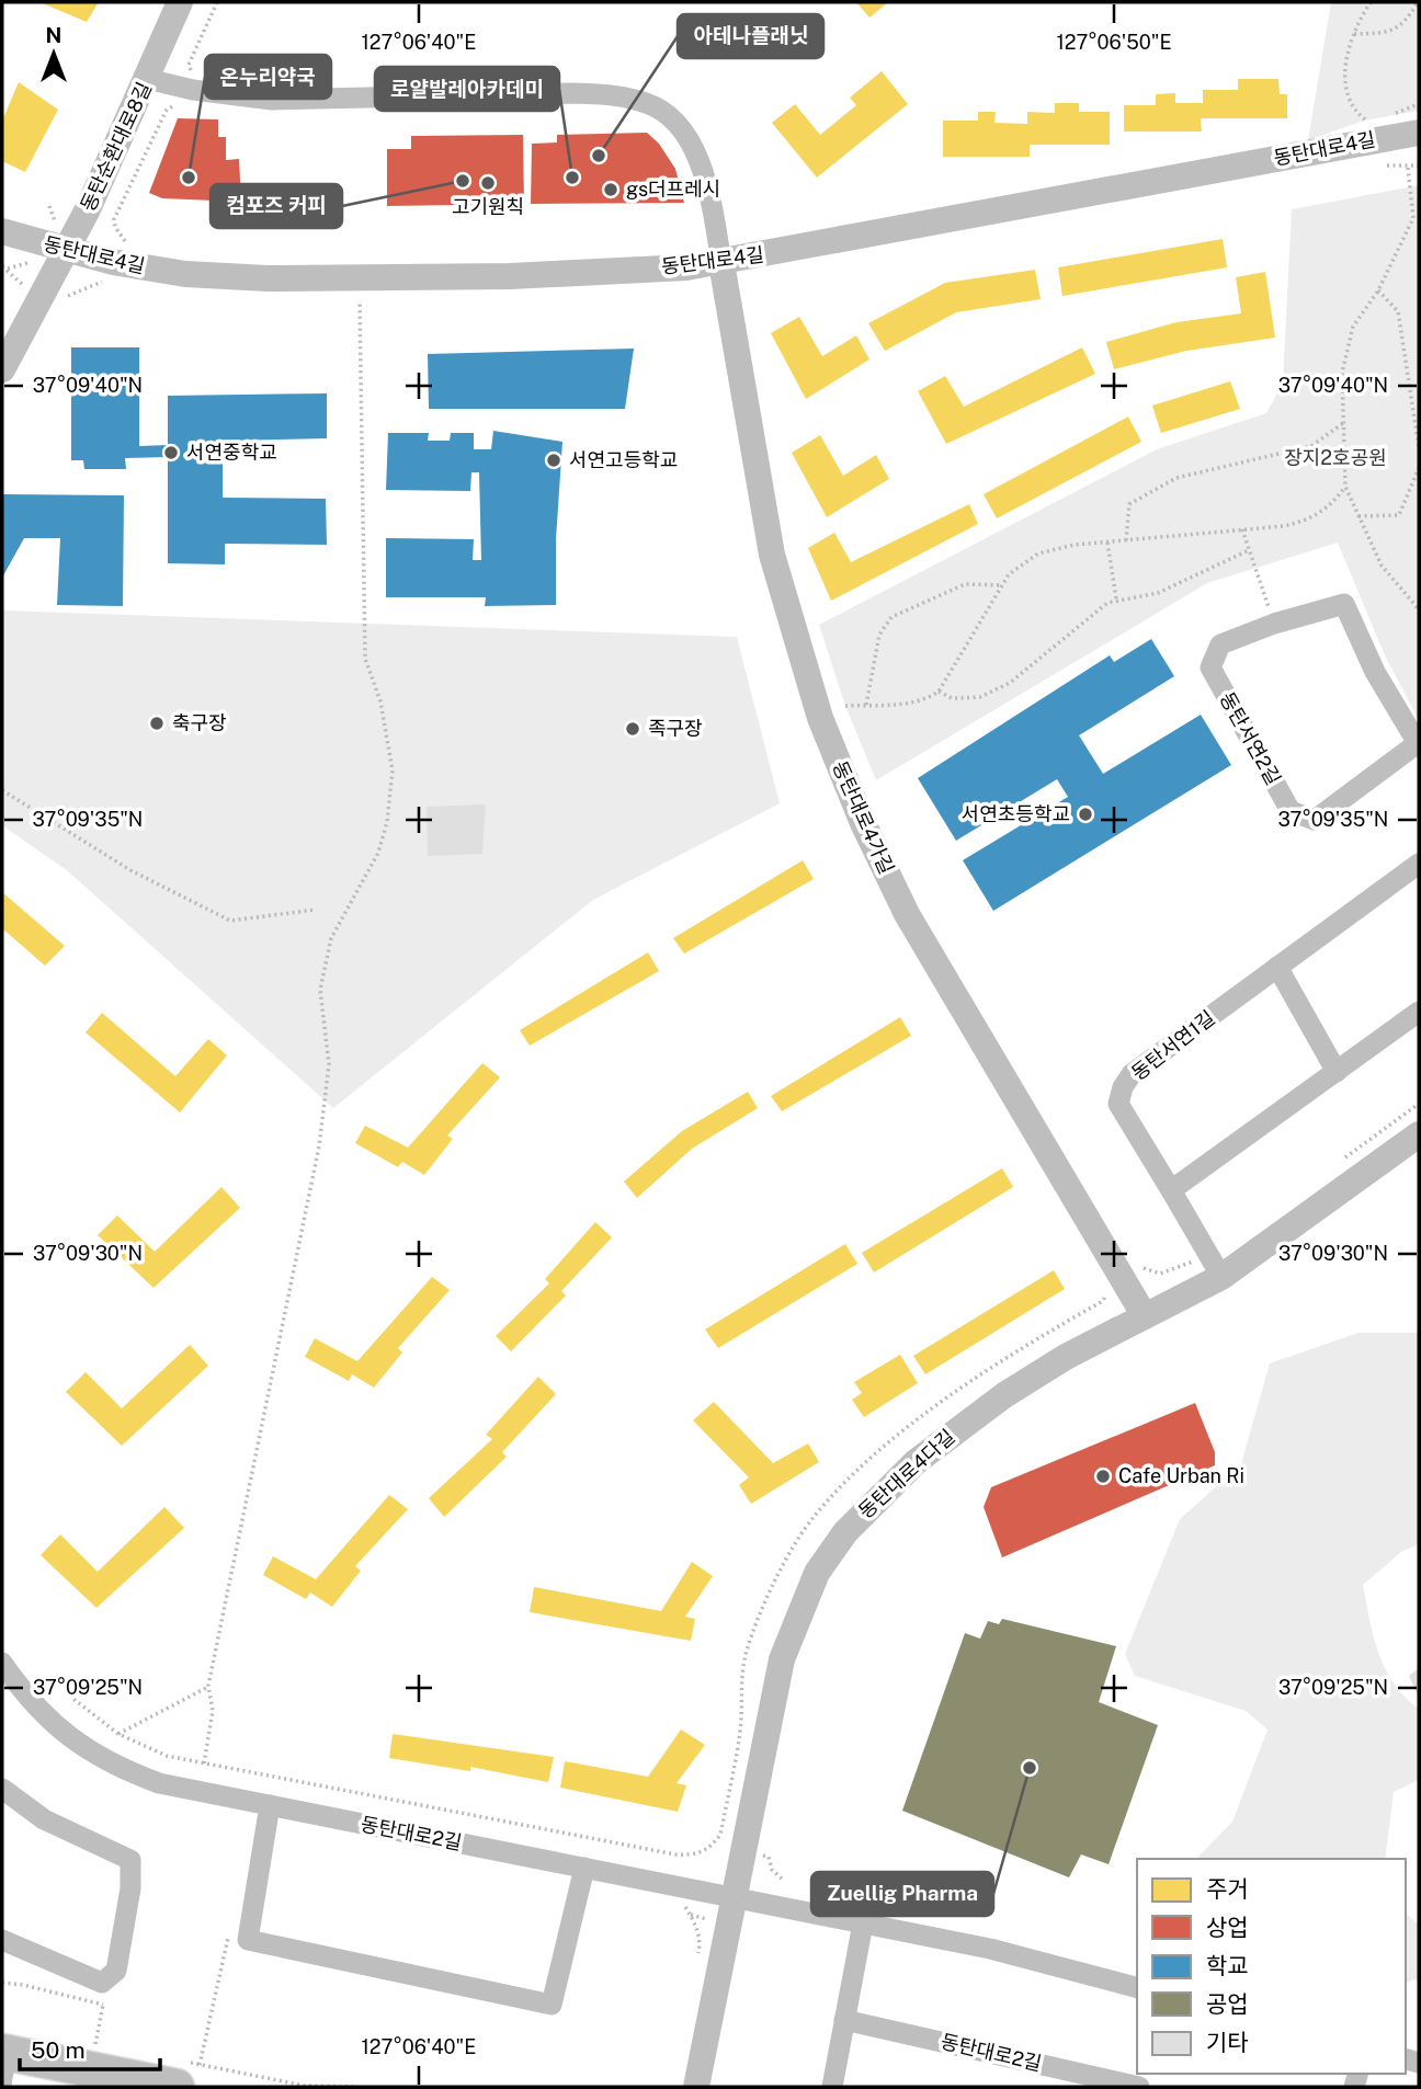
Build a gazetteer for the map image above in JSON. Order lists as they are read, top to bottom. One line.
{"streets":{"street":["동탄순환대로8길","동탄대로4길","동탄서연2길","동탄대로4가길","동탄서연1길","동탄대로4다길","동탄대로2길"]},"crossings":[["동탄순환대로8길","동탄대로4길"],["동탄대로4길","동탄대로4가길"],["동탄대로4가길","동탄대로4다길"],["동탄서연1길","동탄대로4다길"],["동탄대로4다길","동탄대로2길"]],"parks":["장지2호공원"],"places":["아테나플래닛","온누리약국","로얄발레아카데미","컴포즈 커피","고기원칙","gs더프레시","서연중학교","서연고등학교","축구장","족구장","서연초등학교","Cafe Urban Ri","Zuellig Pharma"],"legend":["주거","상업","학교","공업","기타"],"scale_bar":"50 m","north":"top","coordinates":["127°06'40\"E","127°06'50\"E","37°09'40\"N","37°09'35\"N","37°09'30\"N","37°09'25\"N"]}
